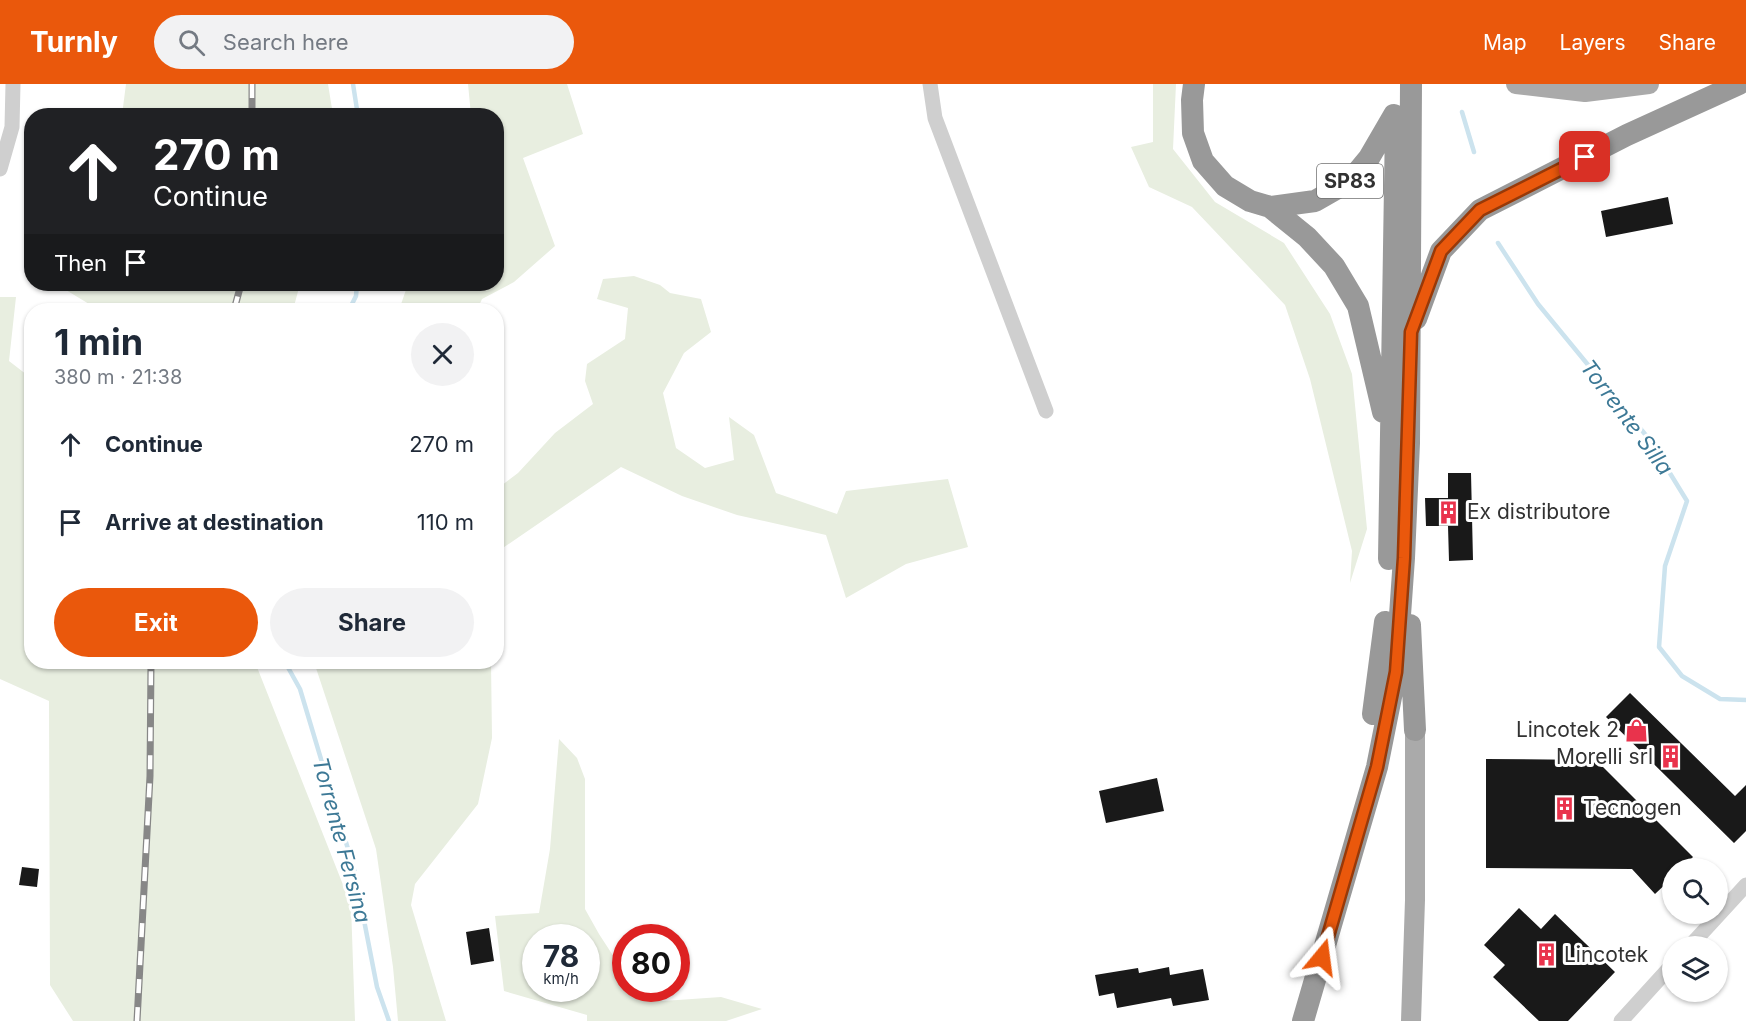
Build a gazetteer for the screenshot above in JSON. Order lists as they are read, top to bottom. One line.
{"streets":{"highway":["SP83"]},"water":["Torrente Silla","Torrente Fersina"],"places":{"building":["Ex distributore","Morelli srl","Tecnogen","Lincotek"],"shop":["Lincotek 2"]},"page":{"header":"Turnly","search":"Search here","nav":["Map","Layers","Share"],"turn":["270 m","Continue"],"then":"Then","heading":["1 min","380 m · 21:38"],"list":[{"name":"Continue","value":"270 m"},{"name":"Arrive at destination","value":"110 m"}],"buttons":["Exit","Share"],"speed":"78 km/h","limit":"80"}}
